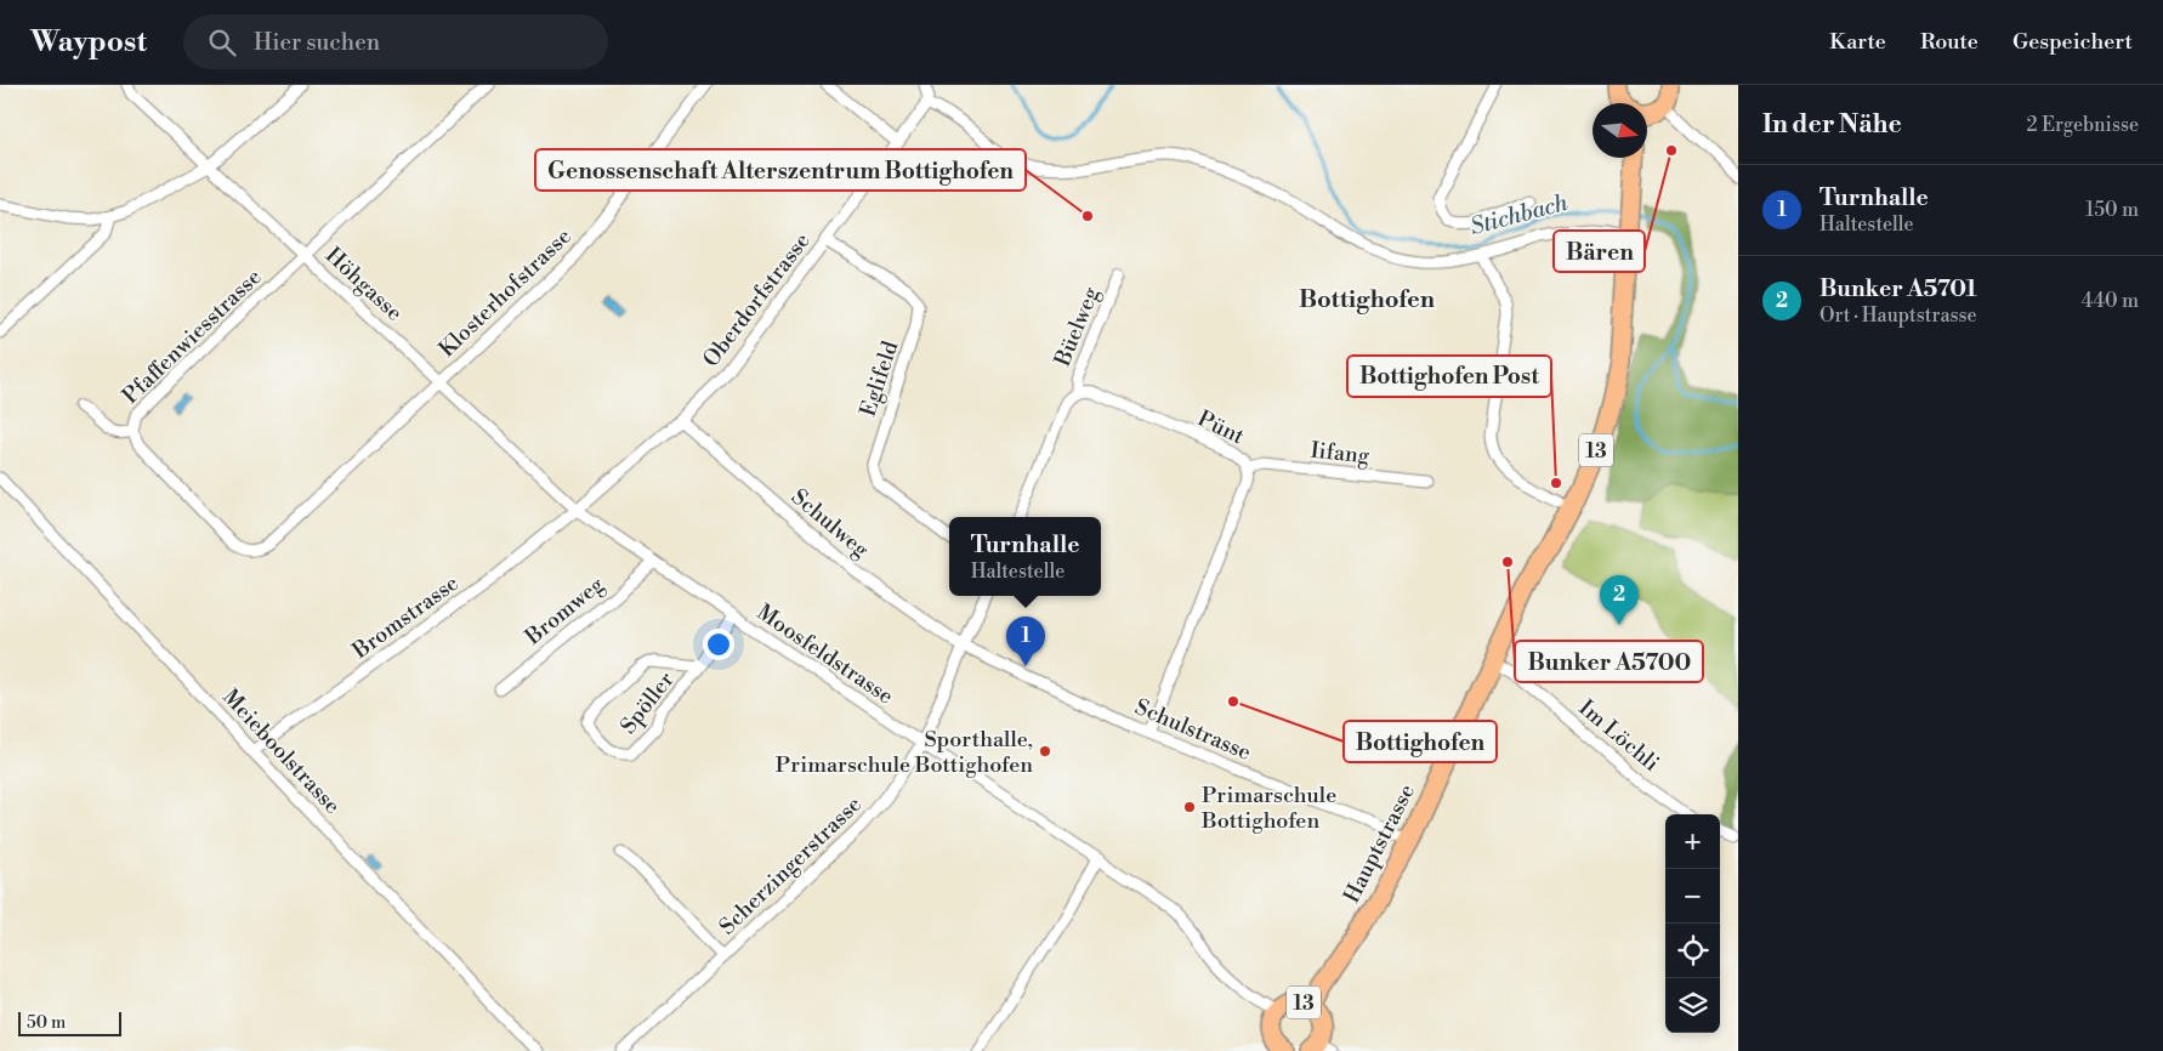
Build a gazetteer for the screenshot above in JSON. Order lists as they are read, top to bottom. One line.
{"streets":{"main road":["13","Hauptstrasse"],"street":["Höhgasse","Klosterhofstrasse","Oberdorfstrasse","Büelweg","Pfaffenwiesstrasse","Eglifeld","Pünt","Iifang","Schulweg","Bromweg","Bromstrasse","Moosfeldstrasse","Spöller","Schulstrasse","Im Löchli","Meieboolstrasse","Scherzingerstrasse"]},"crossings":[["Höhgasse","Klosterhofstrasse"],["Höhgasse","Oberdorfstrasse"],["Höhgasse","Pfaffenwiesstrasse"],["Höhgasse","Bromstrasse"],["Höhgasse","Moosfeldstrasse"],["Klosterhofstrasse","Pfaffenwiesstrasse"],["Oberdorfstrasse","Eglifeld"],["Oberdorfstrasse","Schulweg"],["Oberdorfstrasse","Bromstrasse"],["Oberdorfstrasse","Moosfeldstrasse"],["Büelweg","Pünt"],["Pünt","Iifang"],["Pünt","Schulstrasse"],["13","Moosfeldstrasse"],["13","Hauptstrasse"],["Schulweg","Schulstrasse"],["Schulweg","Scherzingerstrasse"],["Bromweg","Moosfeldstrasse"],["Bromstrasse","Moosfeldstrasse"],["Bromstrasse","Meieboolstrasse"],["Moosfeldstrasse","Spöller"],["Moosfeldstrasse","Scherzingerstrasse"],["Schulstrasse","Hauptstrasse"],["Schulstrasse","Scherzingerstrasse"],["Im Löchli","Hauptstrasse"]],"districts":["Bottighofen"],"water":["Stichbach"],"places":["Bären","Genossenschaft Alterszentrum Bottighofen","Bottighofen Post","Bunker A5700","Bottighofen","Sporthalle, Primarschule Bottighofen","Primarschule Bottighofen"],"scale_bar":"50 m","north":"right","page":{"header":"Waypost","search":"Hier suchen","nav":["Karte","Route","Gespeichert"],"heading":["In der Nähe","2 Ergebnisse"],"list":[{"mark":"1","name":"Turnhalle","note":"Haltestelle","value":"150 m"},{"mark":"2","name":"Bunker A5701","note":"Ort · Hauptstrasse","value":"440 m"}],"popup":["Turnhalle","Haltestelle"],"pins":["2","1"],"map_buttons":["+","−"],"scale":"50 m"}}
